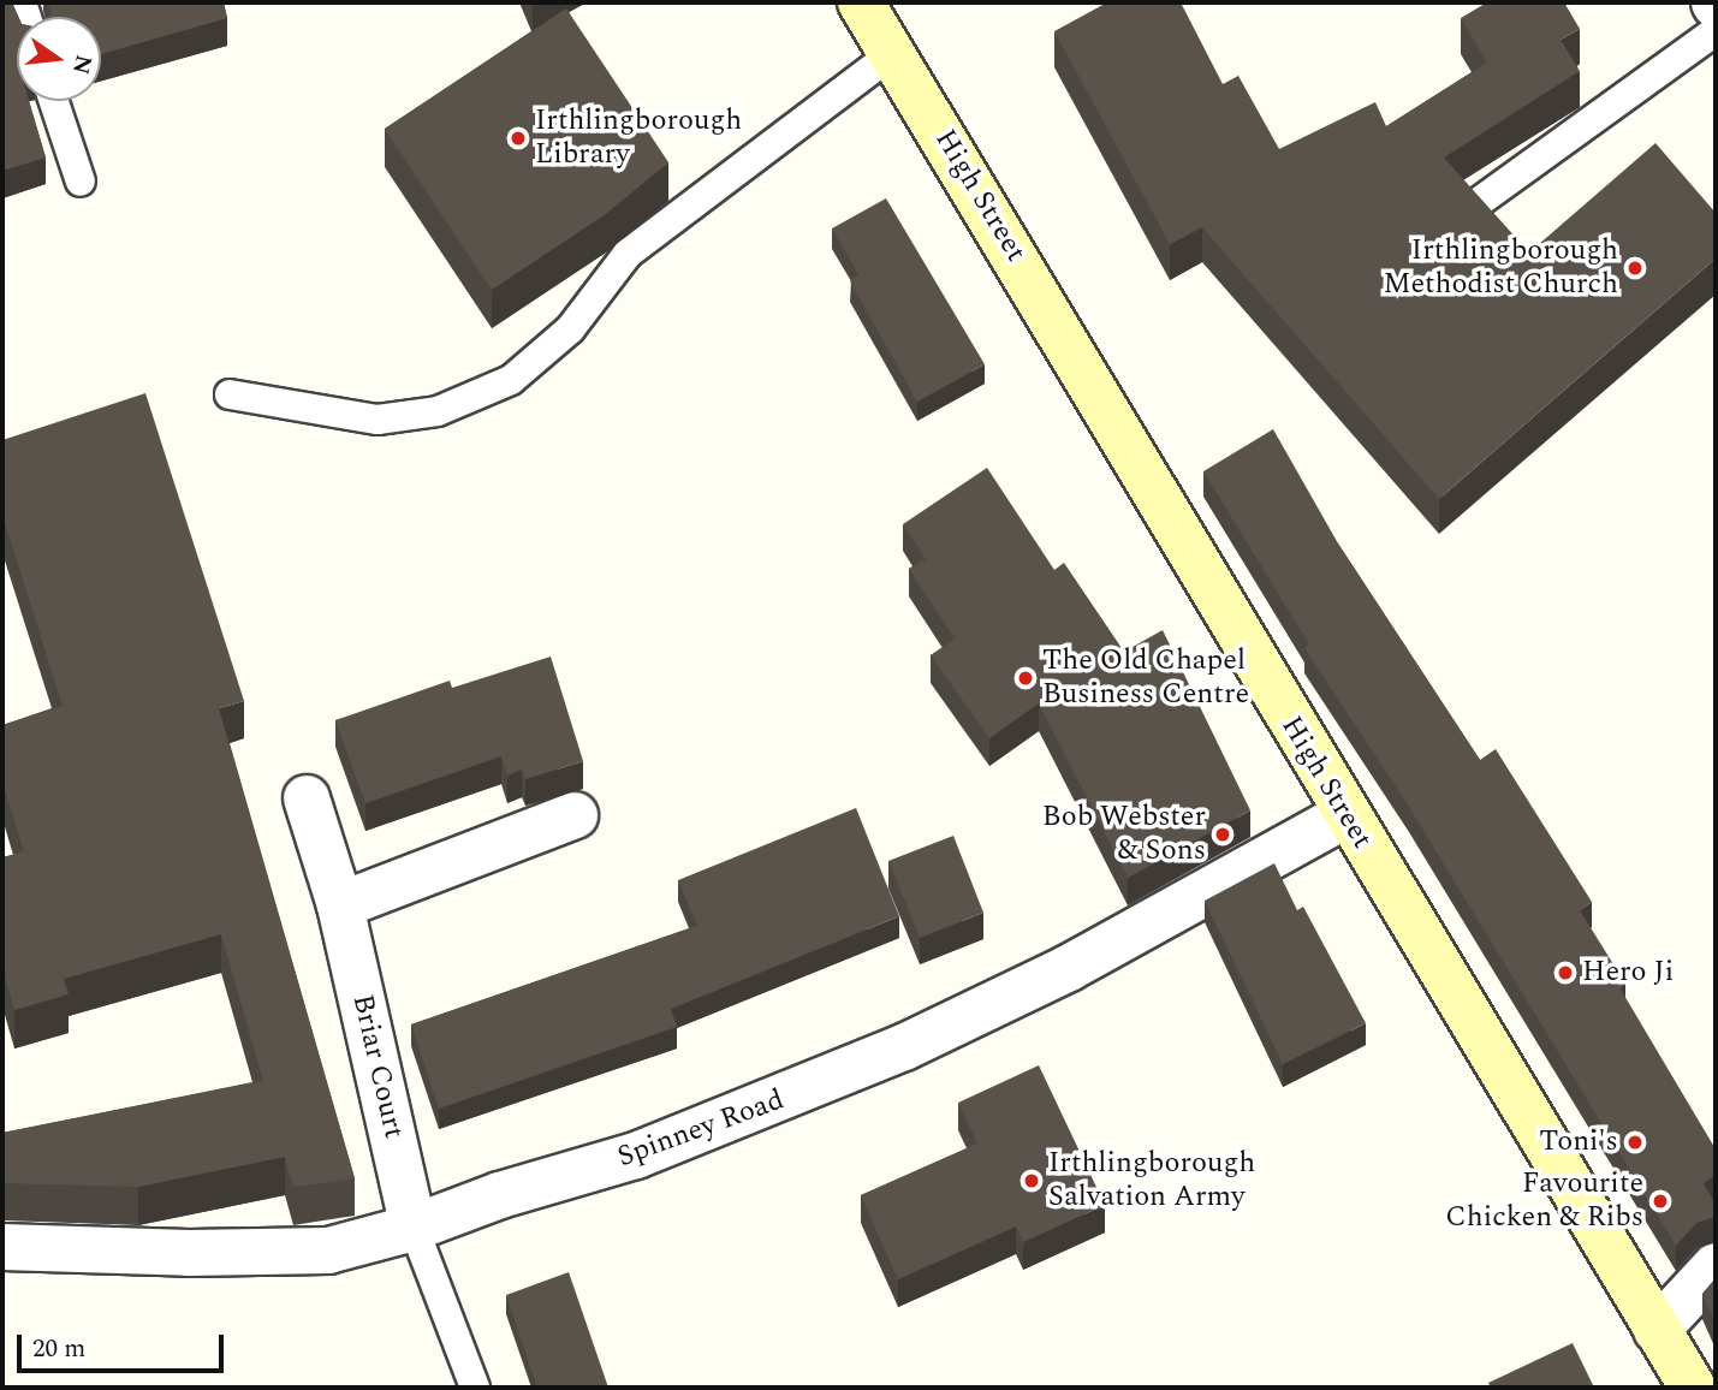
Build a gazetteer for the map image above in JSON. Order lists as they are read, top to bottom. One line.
{"streets":{"main road":["High Street"],"street":["Briar Court","Spinney Road"]},"crossings":[["High Street","Spinney Road"],["Briar Court","Spinney Road"]],"places":["Irthlingborough Library","Irthlingborough Methodist Church","The Old Chapel Business Centre","Bob Webster & Sons","Hero Ji","Toni's","Irthlingborough Salvation Army","Favourite Chicken & Ribs"],"scale_bar":"20 m","north":"right"}
